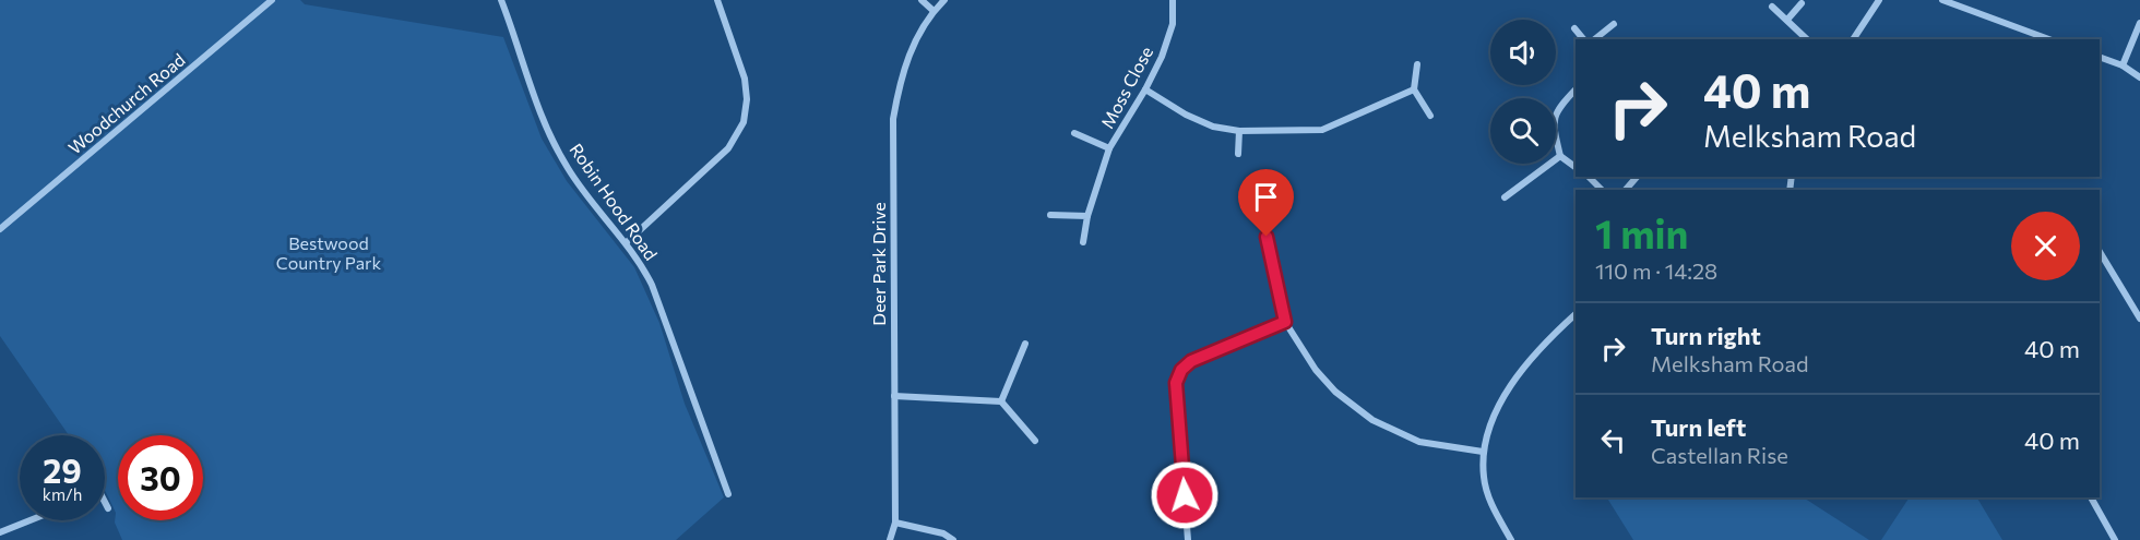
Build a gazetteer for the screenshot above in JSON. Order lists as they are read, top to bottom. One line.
{"streets":{"street":["Moss Close","Woodchurch Road","Robin Hood Road","Deer Park Drive"]},"parks":["Bestwood Country Park"],"page":{"turn":["40 m","Melksham Road"],"heading":["1 min","110 m · 14:28"],"list":[{"name":"Turn right","note":"Melksham Road","value":"40 m"},{"name":"Turn left","note":"Castellan Rise","value":"40 m"}],"speed":"29 km/h","limit":"30"}}
